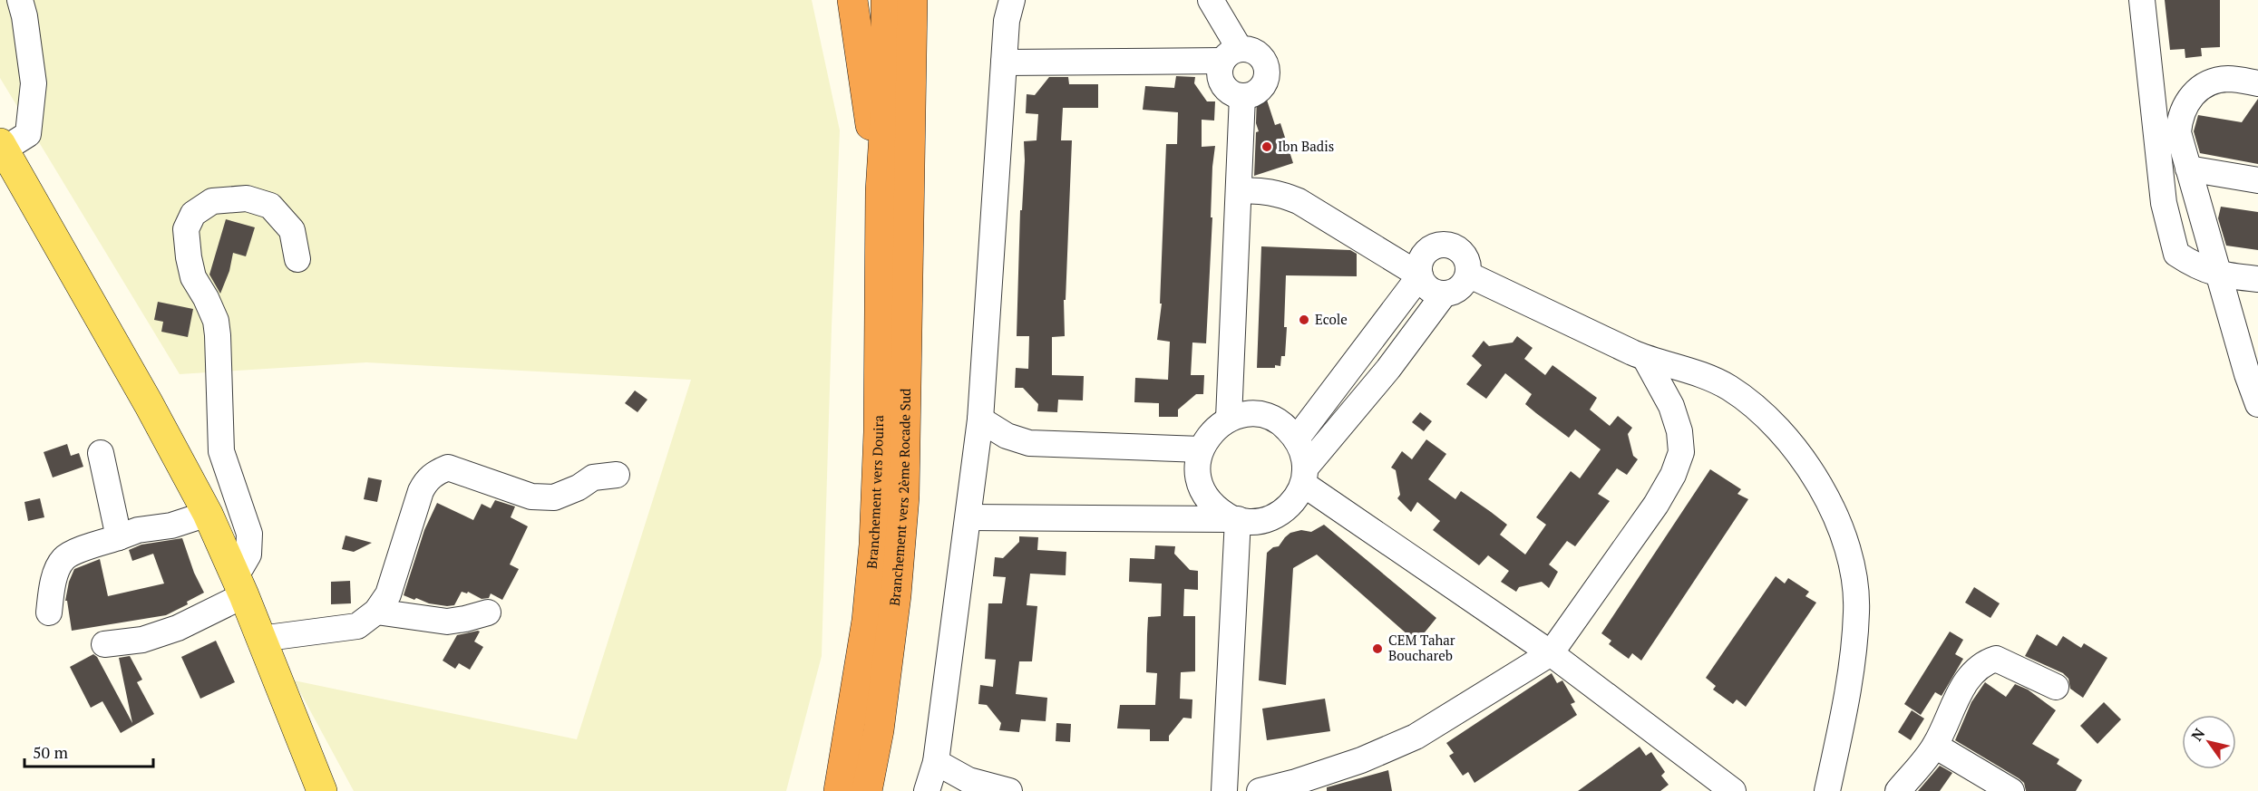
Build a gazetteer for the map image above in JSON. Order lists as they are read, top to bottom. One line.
{"streets":{"highway":["Branchement vers Douira","Branchement vers 2ème Rocade Sud"]},"places":["Ibn Badis","Ecole","CEM Tahar Bouchareb"],"scale_bar":"50 m","north":"top left"}
